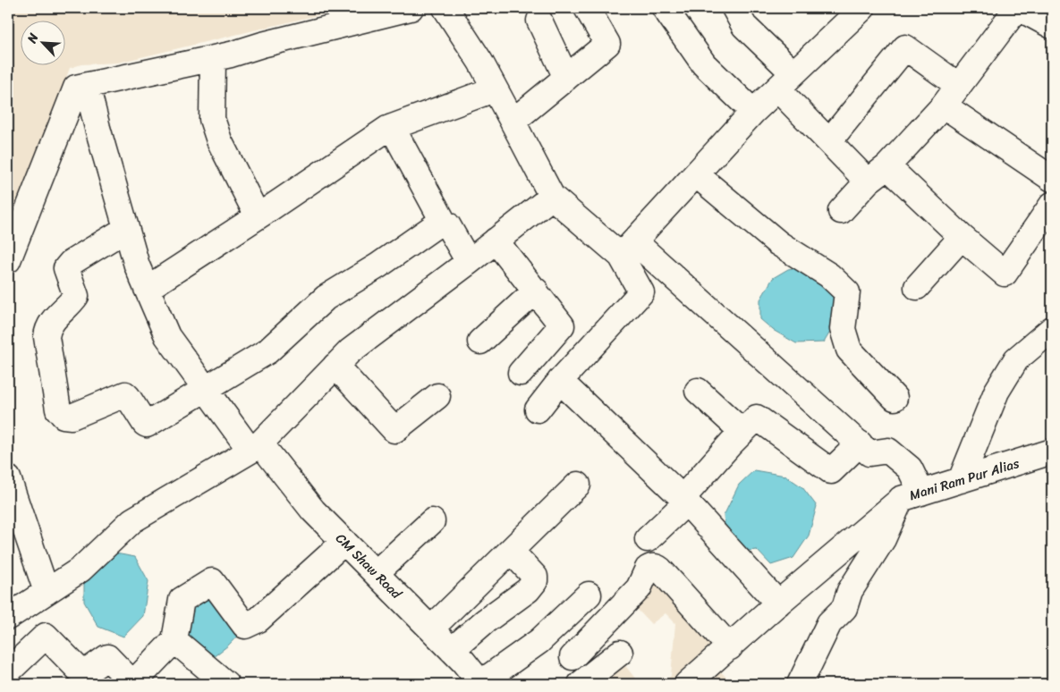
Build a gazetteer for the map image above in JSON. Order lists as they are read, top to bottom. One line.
{"streets":{"street":["Mani Ram Pur Alias","CM Shaw Road"]},"north":"top left"}
